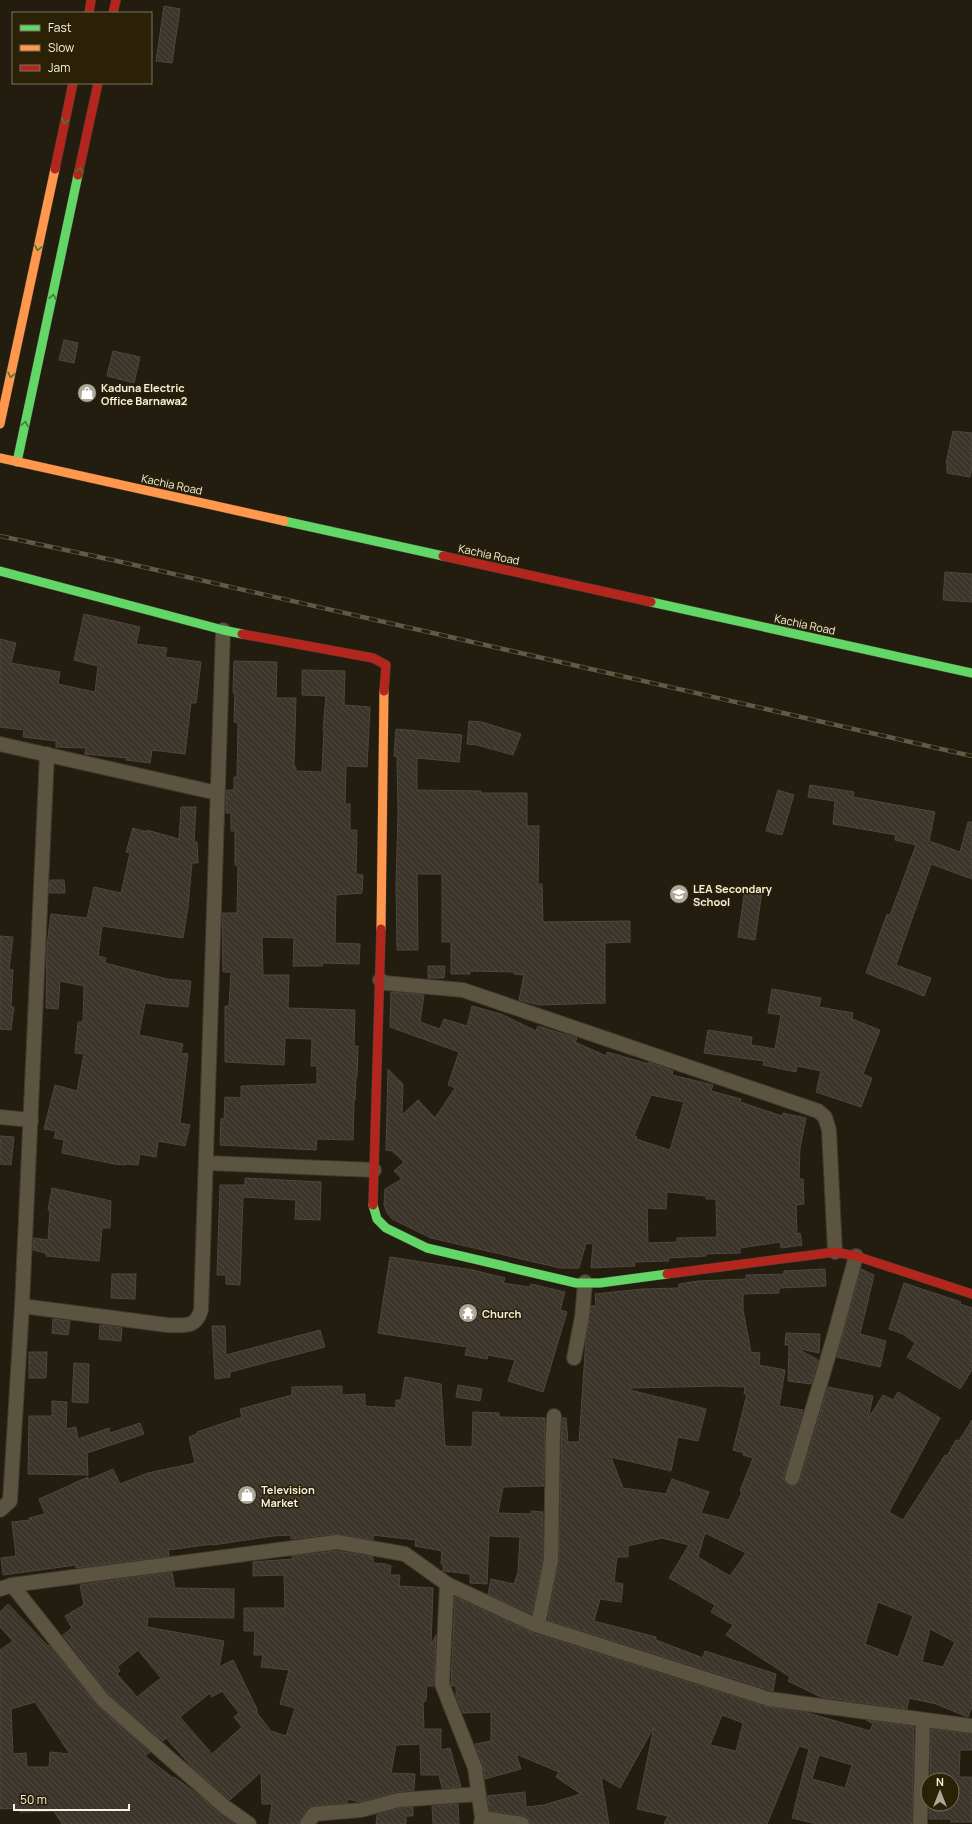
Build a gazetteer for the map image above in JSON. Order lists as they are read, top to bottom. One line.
{"streets":{"street":["Kachia Road"]},"places":{"shop":["Kaduna Electric Office Barnawa2","Television Market"],"school or university":["LEA Secondary School"],"temple":["Church"]},"legend":["Fast","Slow","Jam"],"scale_bar":"50 m","north":"top"}
